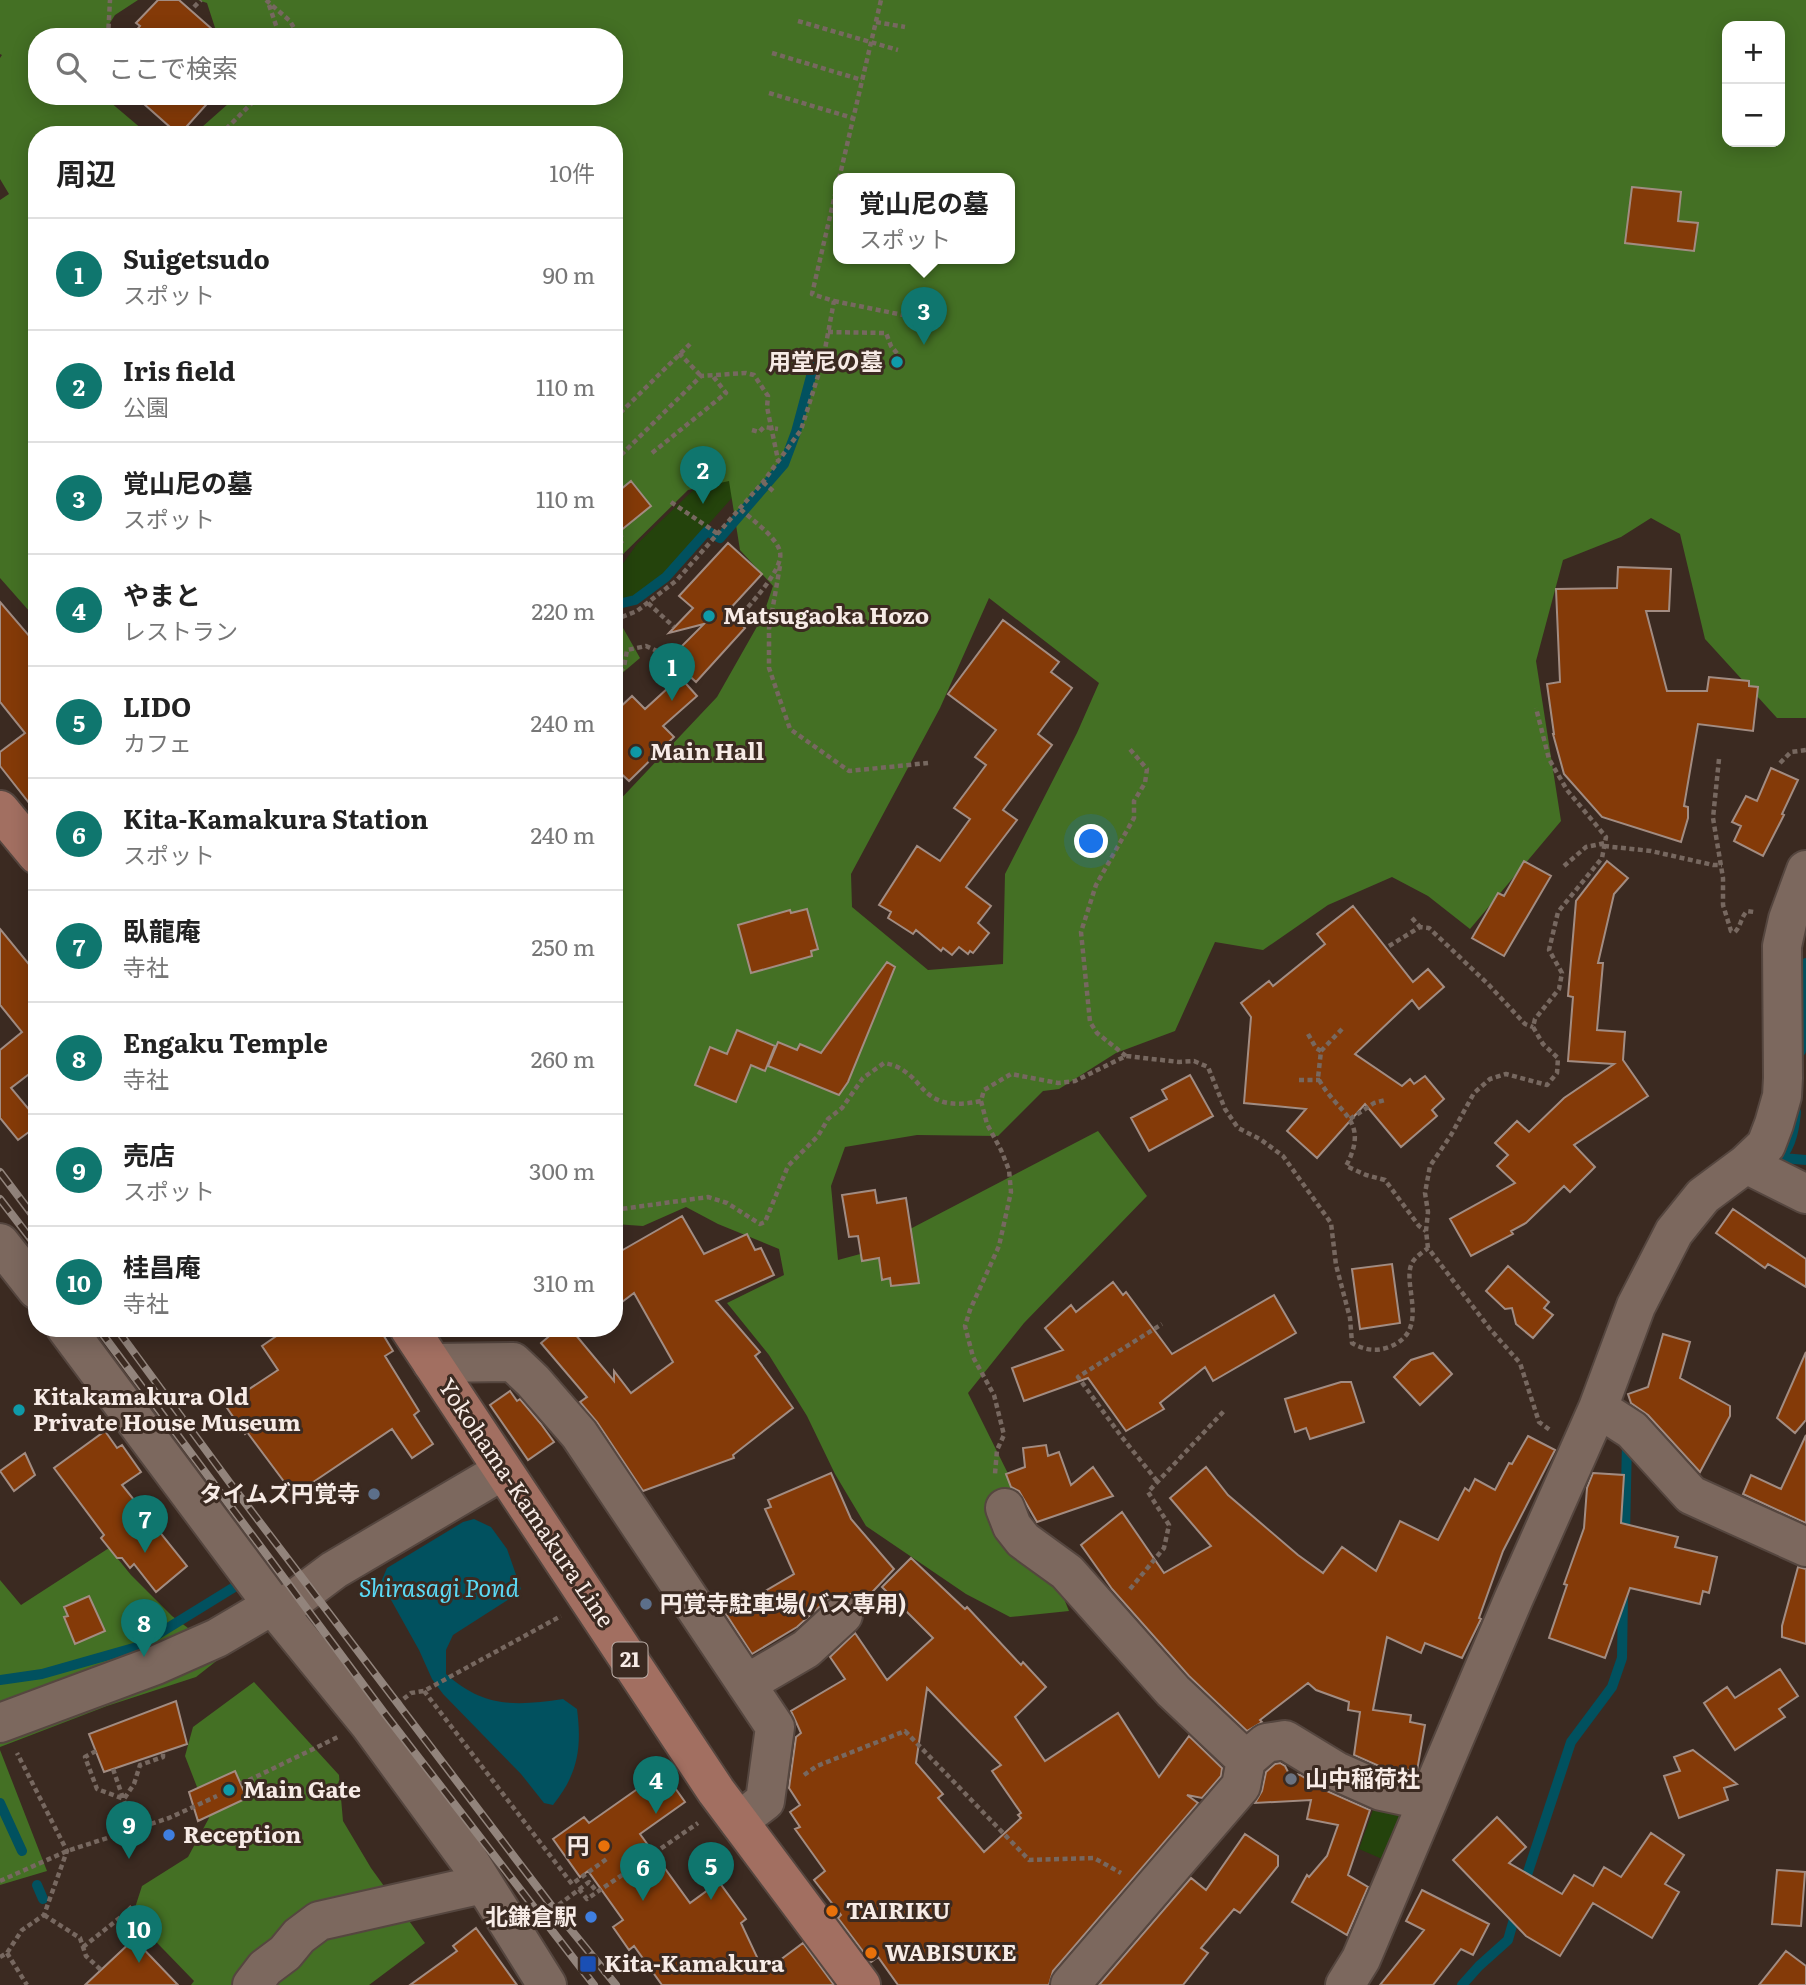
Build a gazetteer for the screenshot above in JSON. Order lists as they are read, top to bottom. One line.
{"streets":{"main road":["Yokohama-Kamakura Line","21"]},"water":["Shirasagi Pond"],"places":{"other":["用堂尼の墓","Matsugaoka Hozo","Main Hall","Kitakamakura Old Private House Museum","タイムズ円覚寺","円覚寺駐車場(バス専用)","山中稲荷社","Main Gate","Reception","円","TAIRIKU","北鎌倉駅","WABISUKE"],"transit":["Kita-Kamakura"]},"page":{"map_buttons":["+","−"],"search":"ここで検索","heading":["周辺","10件"],"popup":["覚山尼の墓","スポット"],"list":[{"mark":"1","name":"Suigetsudo","note":"スポット","value":"90 m"},{"mark":"2","name":"Iris field","note":"公園","value":"110 m"},{"mark":"3","name":"覚山尼の墓","note":"スポット","value":"110 m"},{"mark":"4","name":"やまと","note":"レストラン","value":"220 m"},{"mark":"5","name":"LIDO","note":"カフェ","value":"240 m"},{"mark":"6","name":"Kita-Kamakura Station","note":"スポット","value":"240 m"},{"mark":"7","name":"臥龍庵","note":"寺社","value":"250 m"},{"mark":"8","name":"Engaku Temple","note":"寺社","value":"260 m"},{"mark":"9","name":"売店","note":"スポット","value":"300 m"},{"mark":"10","name":"桂昌庵","note":"寺社","value":"310 m"}],"pins":["3","2","1","7","8","4","9","5","6","10"]}}
